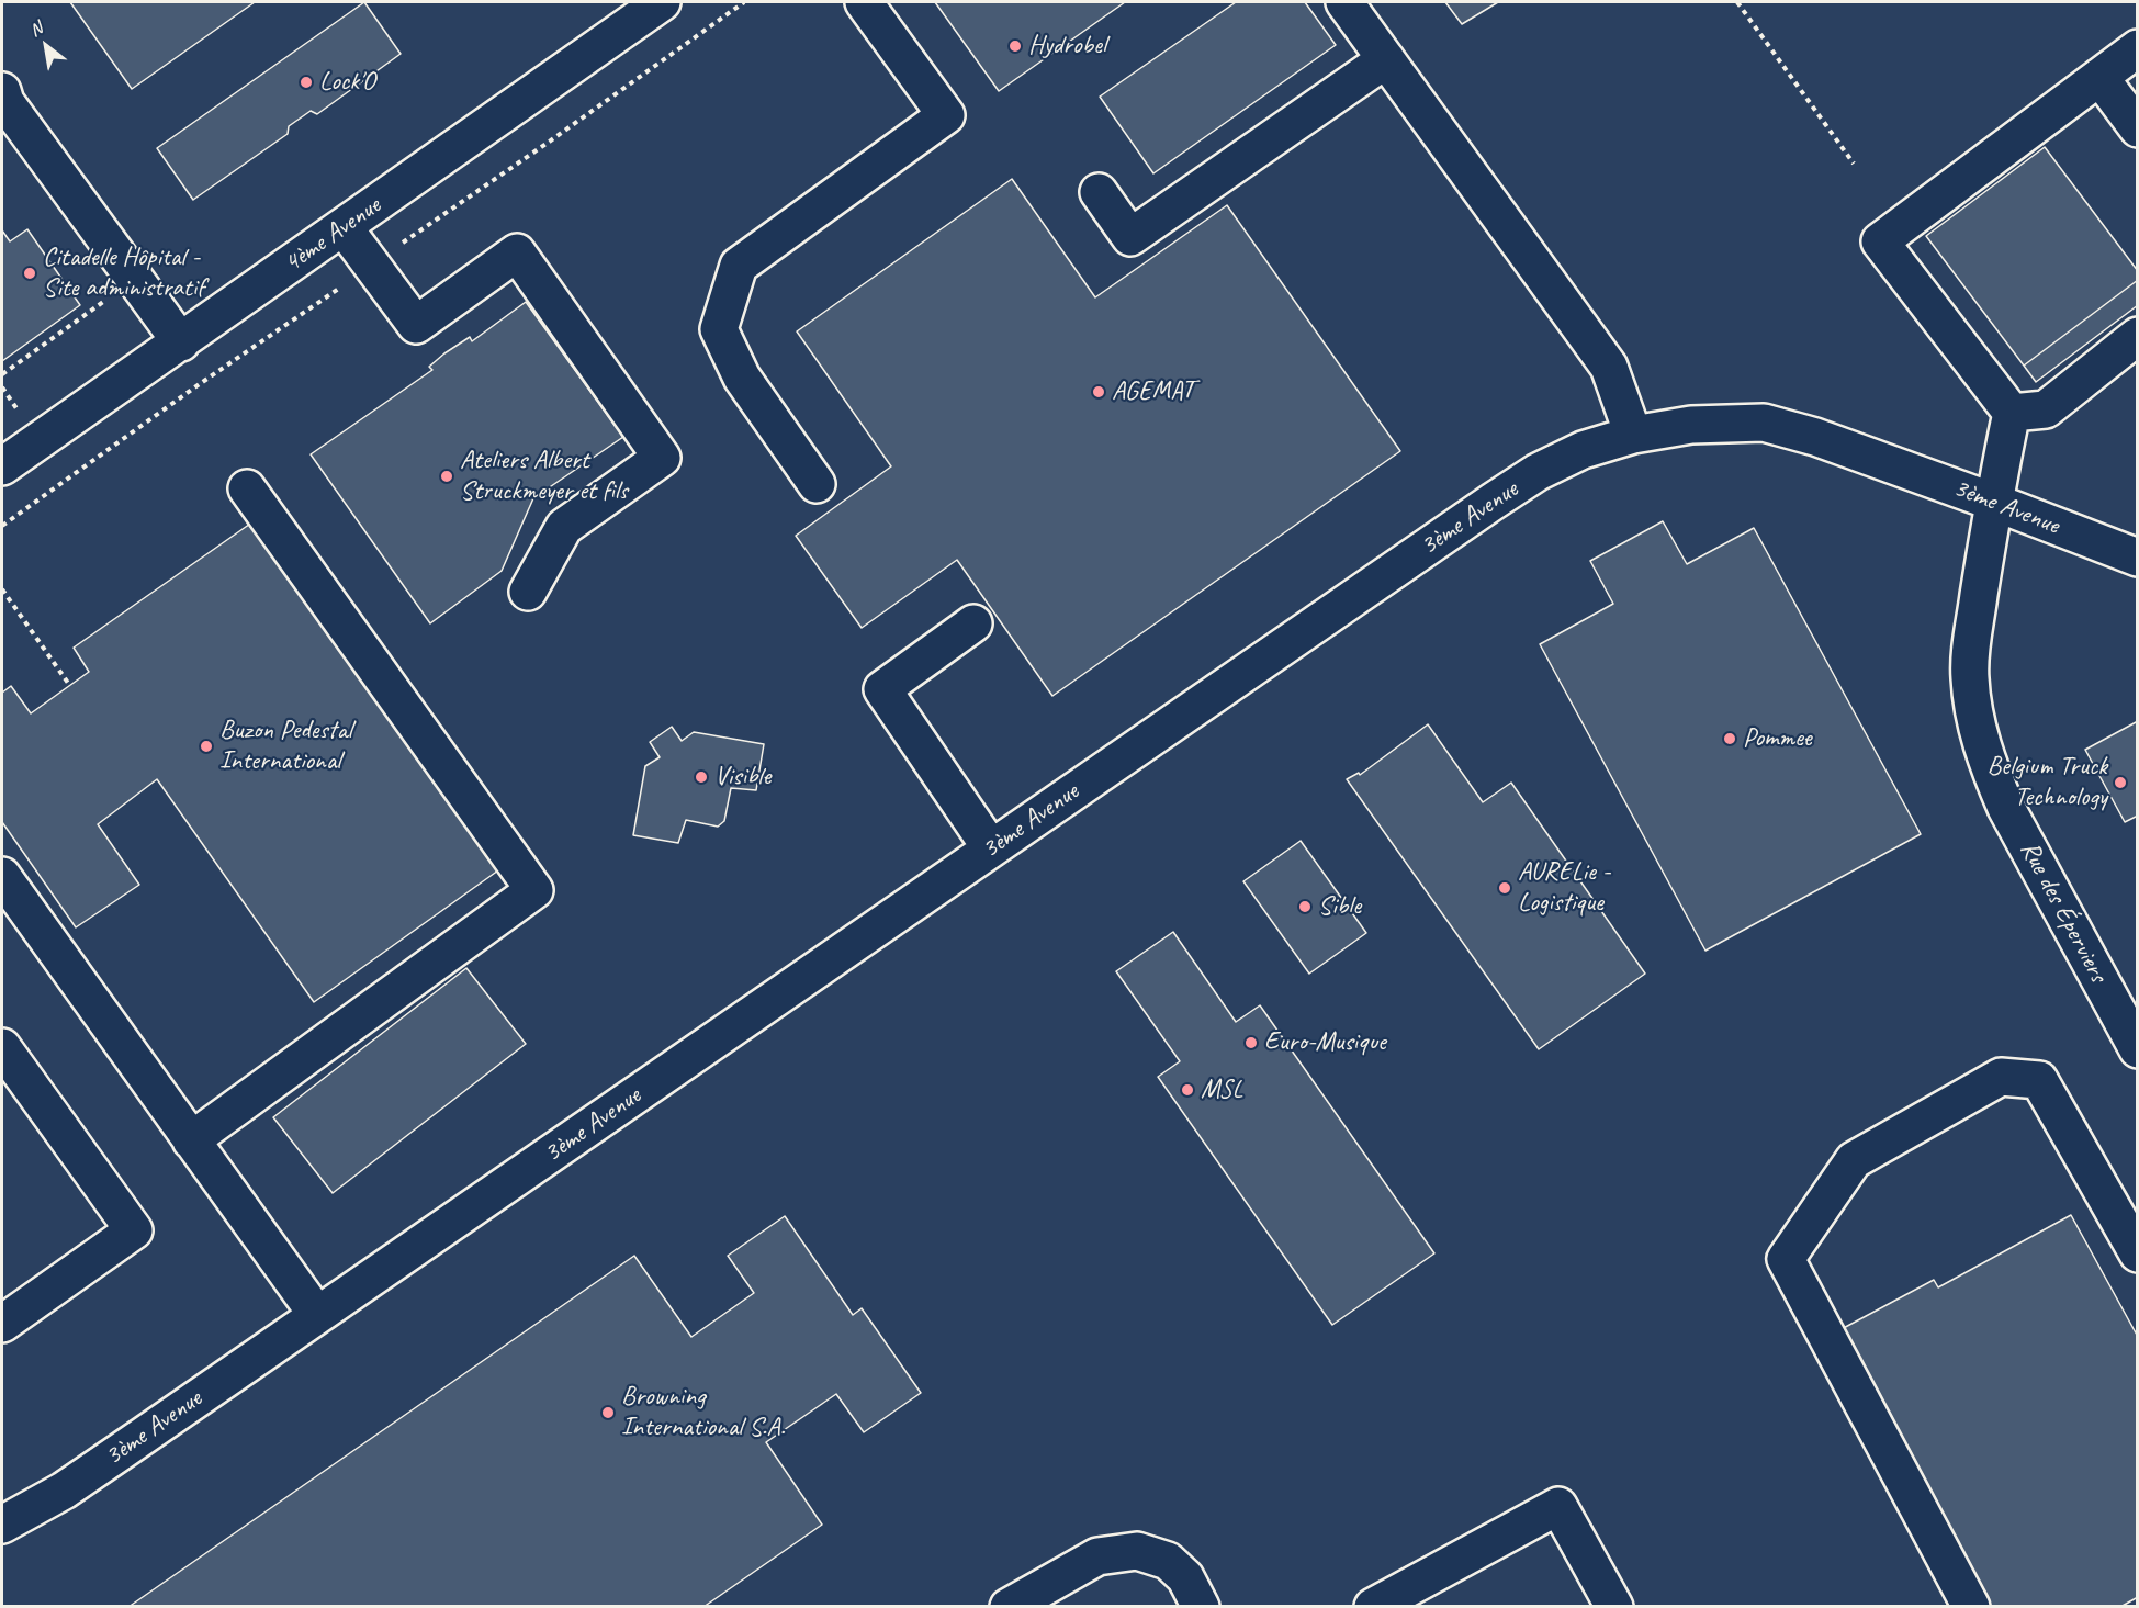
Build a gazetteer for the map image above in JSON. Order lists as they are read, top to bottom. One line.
{"streets":{"street":["4ème Avenue","3ème Avenue","Rue des Éperviers"]},"crossings":[["3ème Avenue","Rue des Éperviers"]],"places":["Hydrobel","Lock'O","Citadelle Hôpital - Site administratif","AGEMAT","Ateliers Albert Struckmeyer et fils","Pommee","Buzon Pedestal International","Visible","Belgium Truck Technology","AURELie - Logistique","Sible","Euro-Musique","MSL","Browning International S.A."],"north":"top left"}
